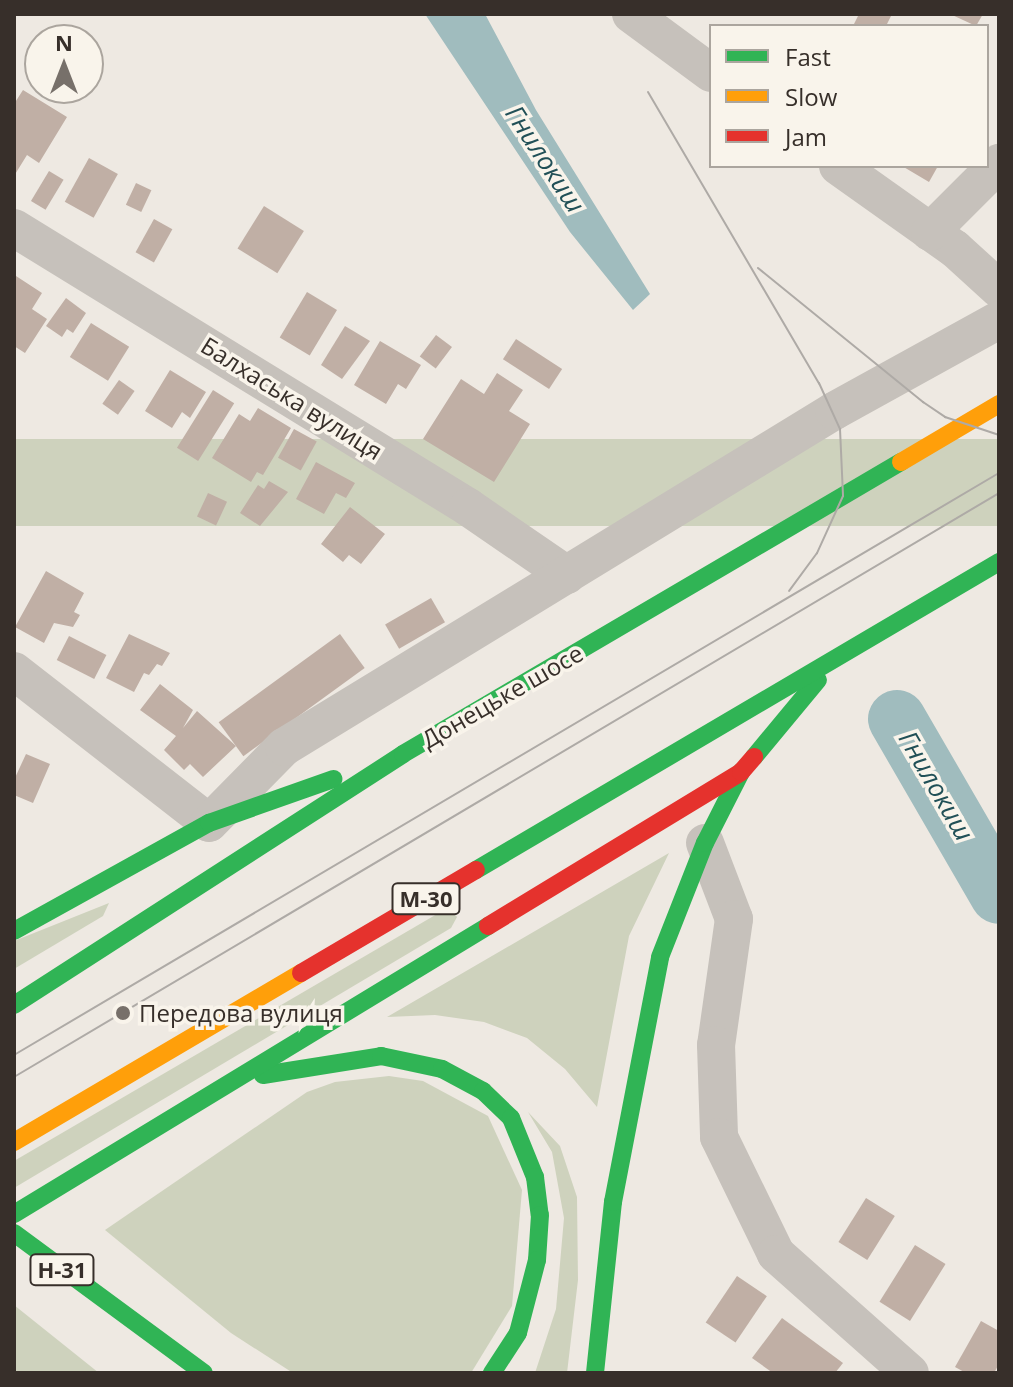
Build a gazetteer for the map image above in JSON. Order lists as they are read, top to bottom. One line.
{"streets":{"main road":["Донецьке шосе","М-30","Н-31"],"street":["Балхаська вулиця"]},"water":["Гнилокиш"],"places":["Передова вулиця"],"legend":["Fast","Slow","Jam"],"north":"top"}
